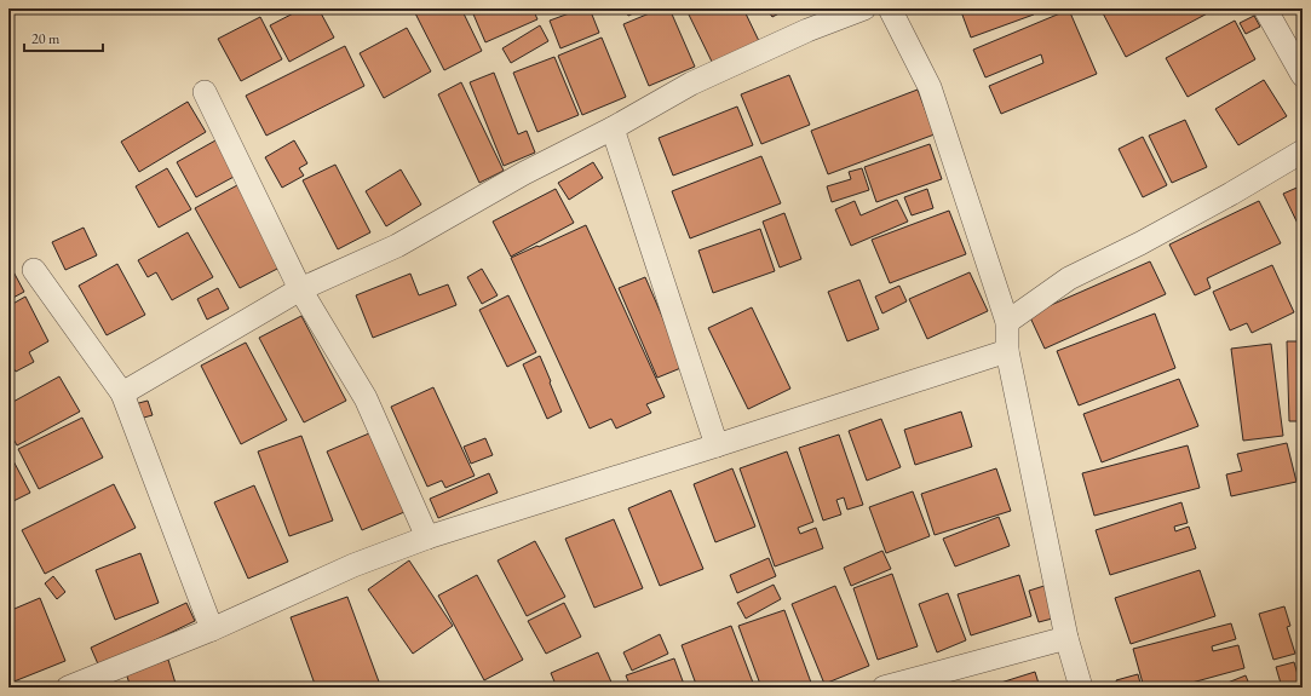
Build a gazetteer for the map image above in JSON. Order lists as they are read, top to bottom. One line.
{"scale_bar":"20 m"}
